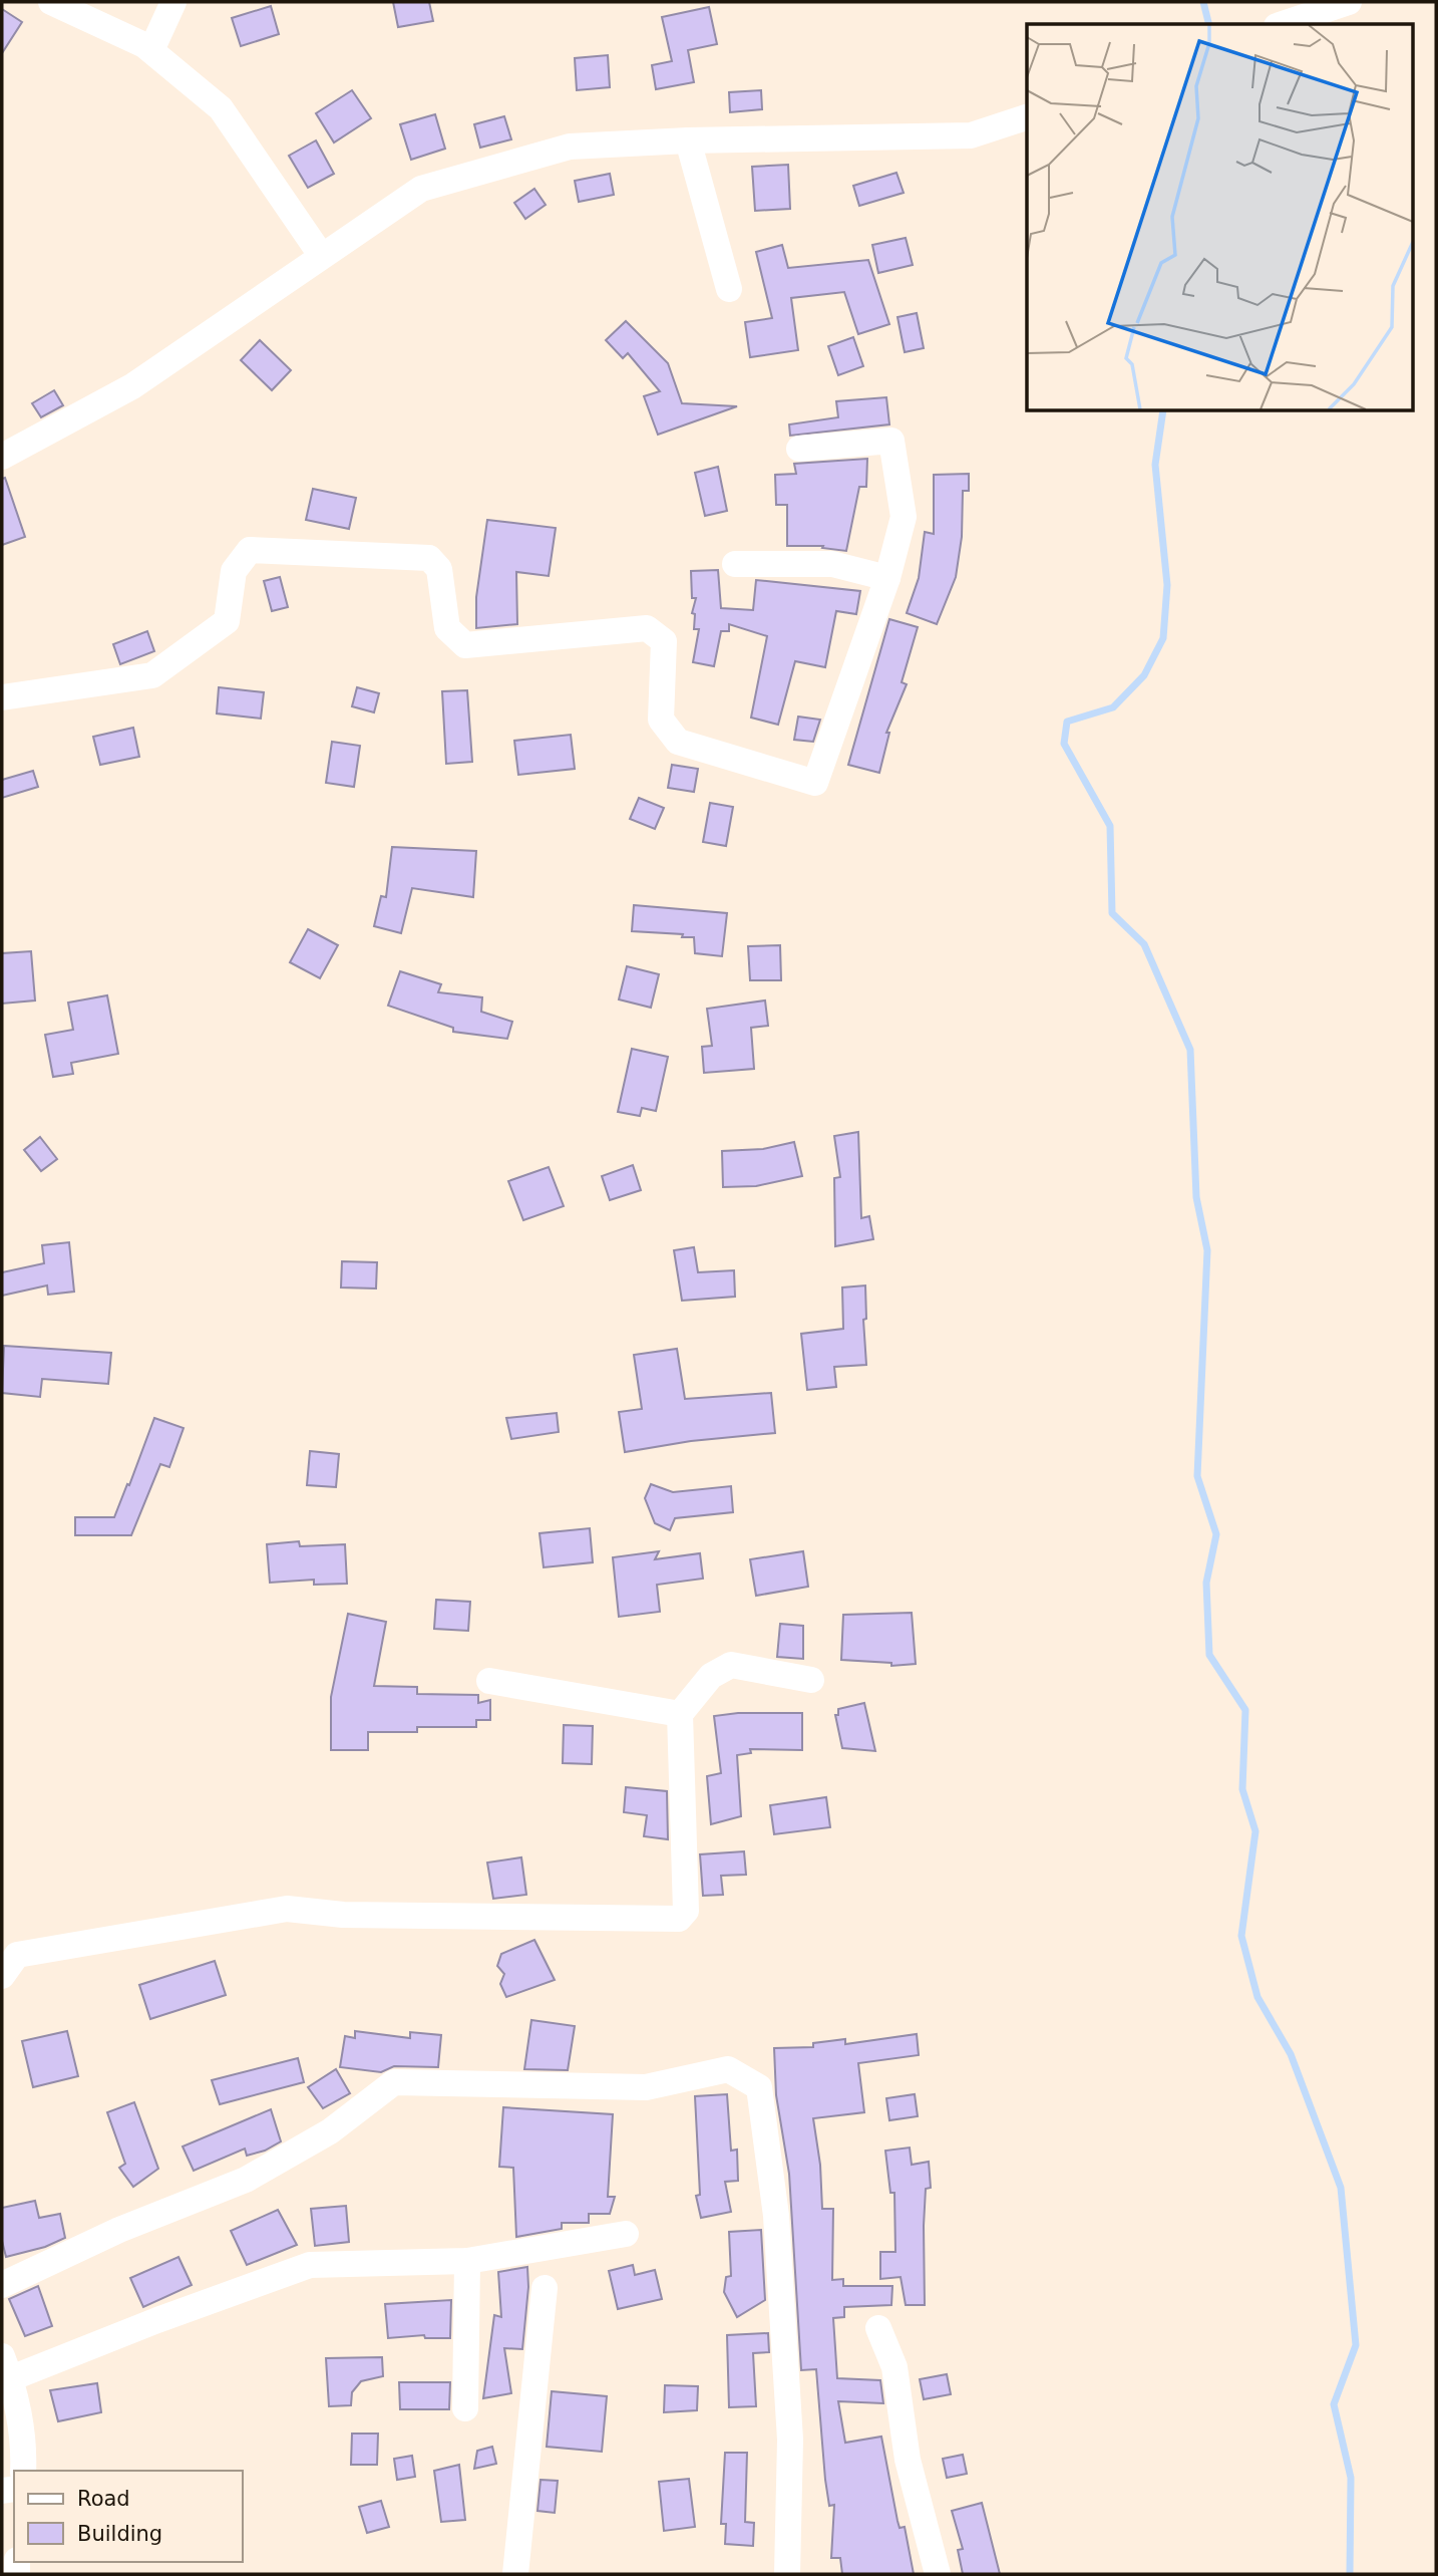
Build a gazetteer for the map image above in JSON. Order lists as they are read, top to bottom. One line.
{"legend":["Road","Building"]}
